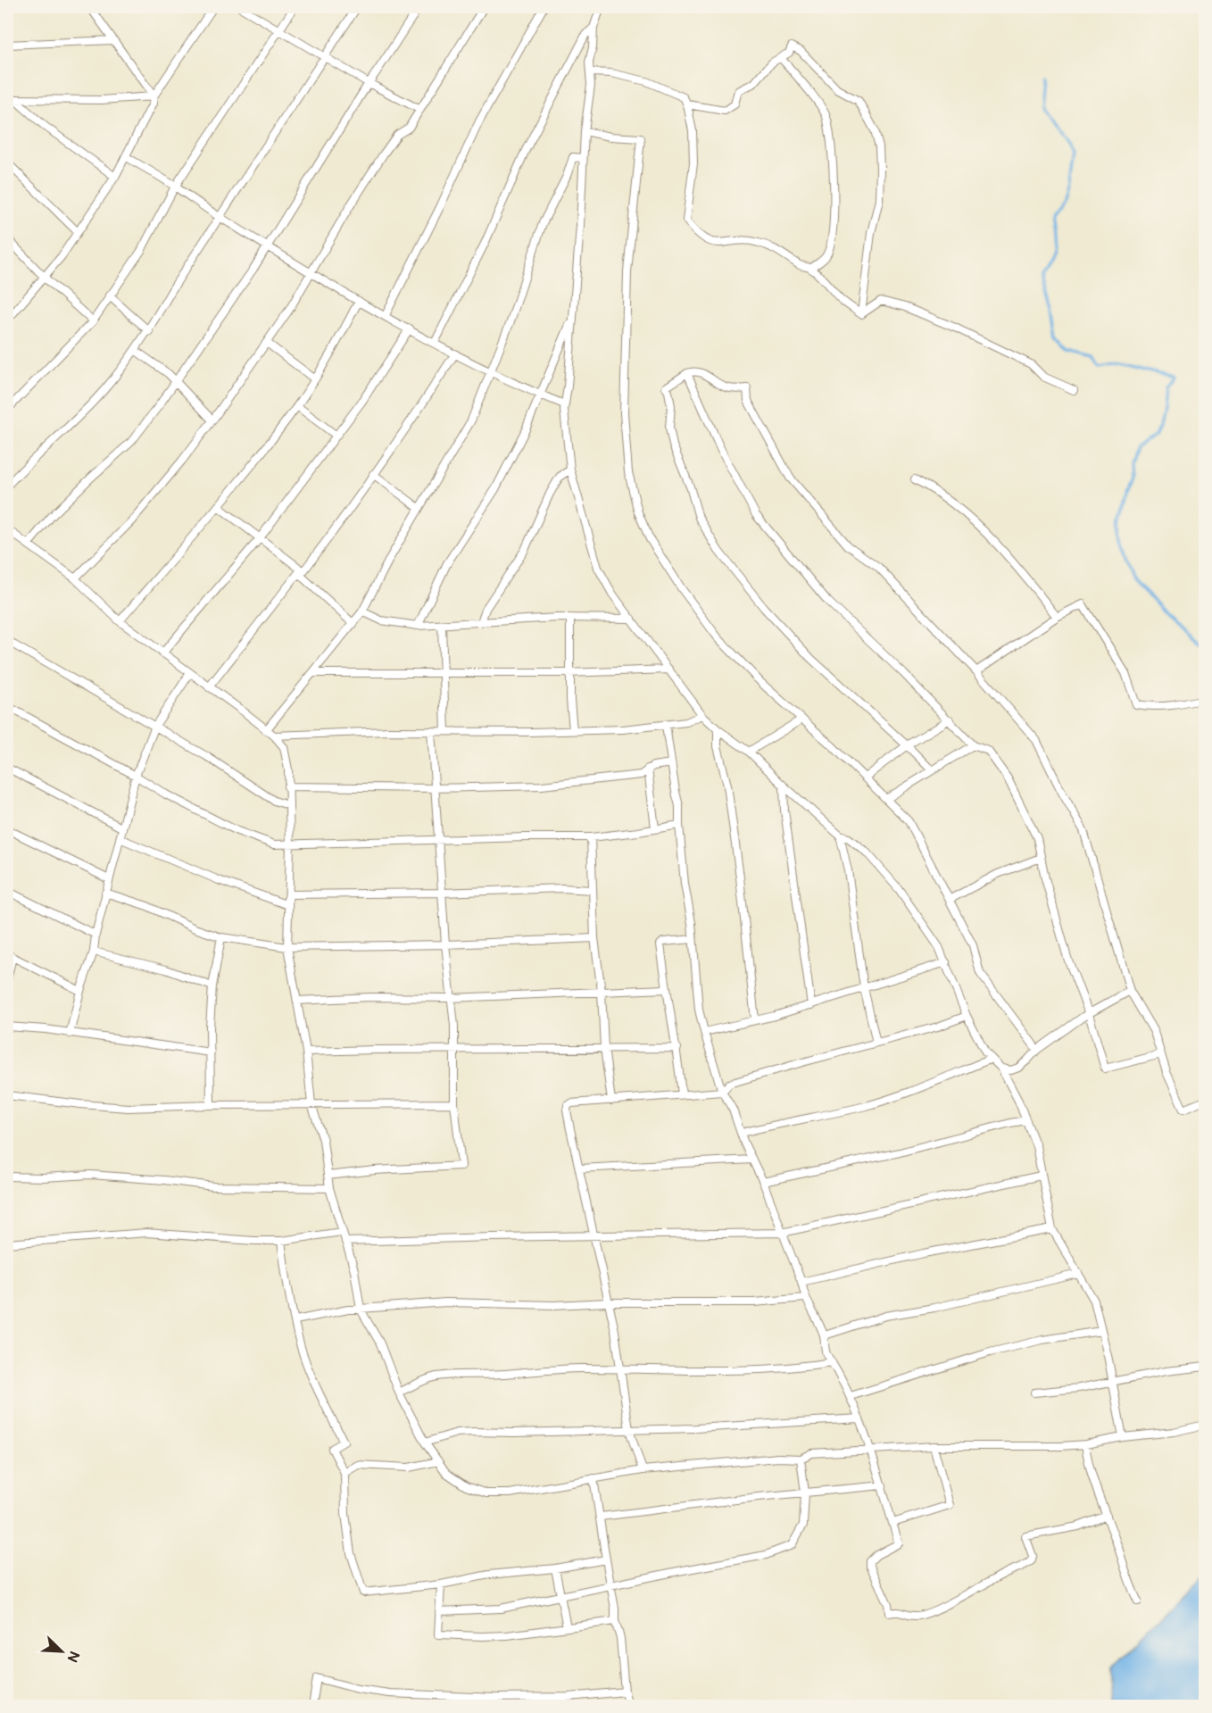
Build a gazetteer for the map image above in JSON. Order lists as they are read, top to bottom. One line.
{"north":"bottom right"}
